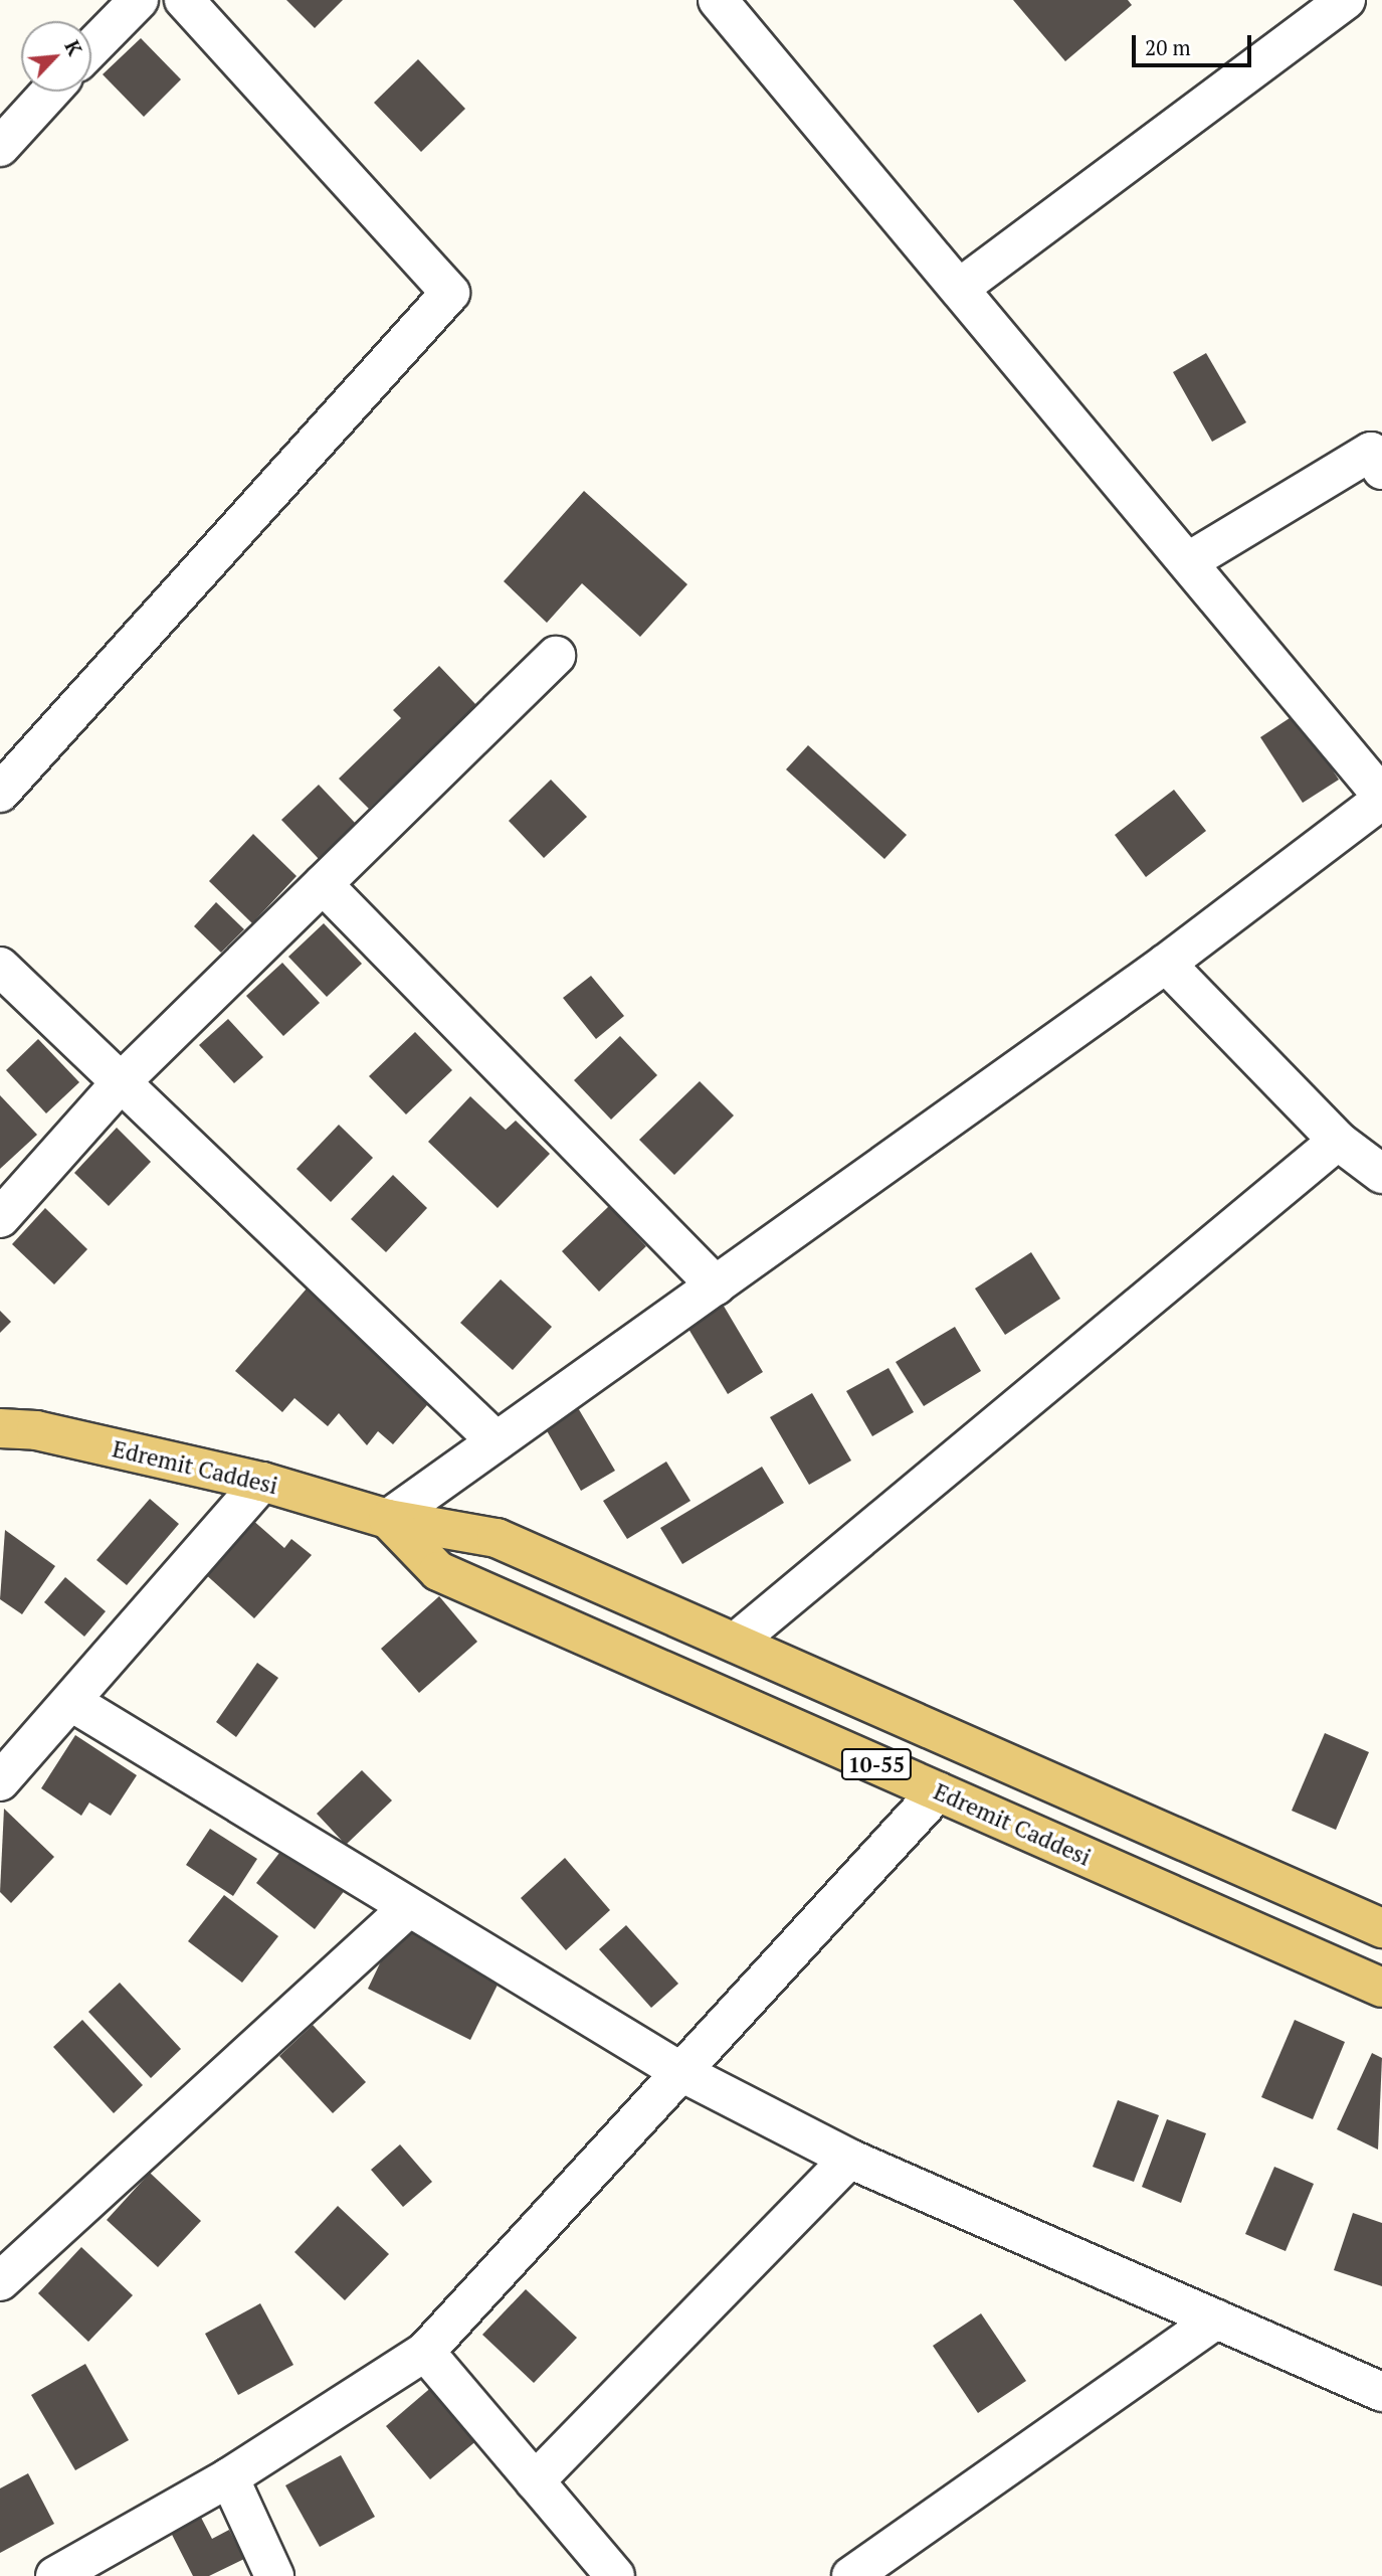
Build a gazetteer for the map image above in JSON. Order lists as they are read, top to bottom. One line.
{"streets":{"main road":["Edremit Caddesi","10-55"]},"scale_bar":"20 m","north":"top right"}
